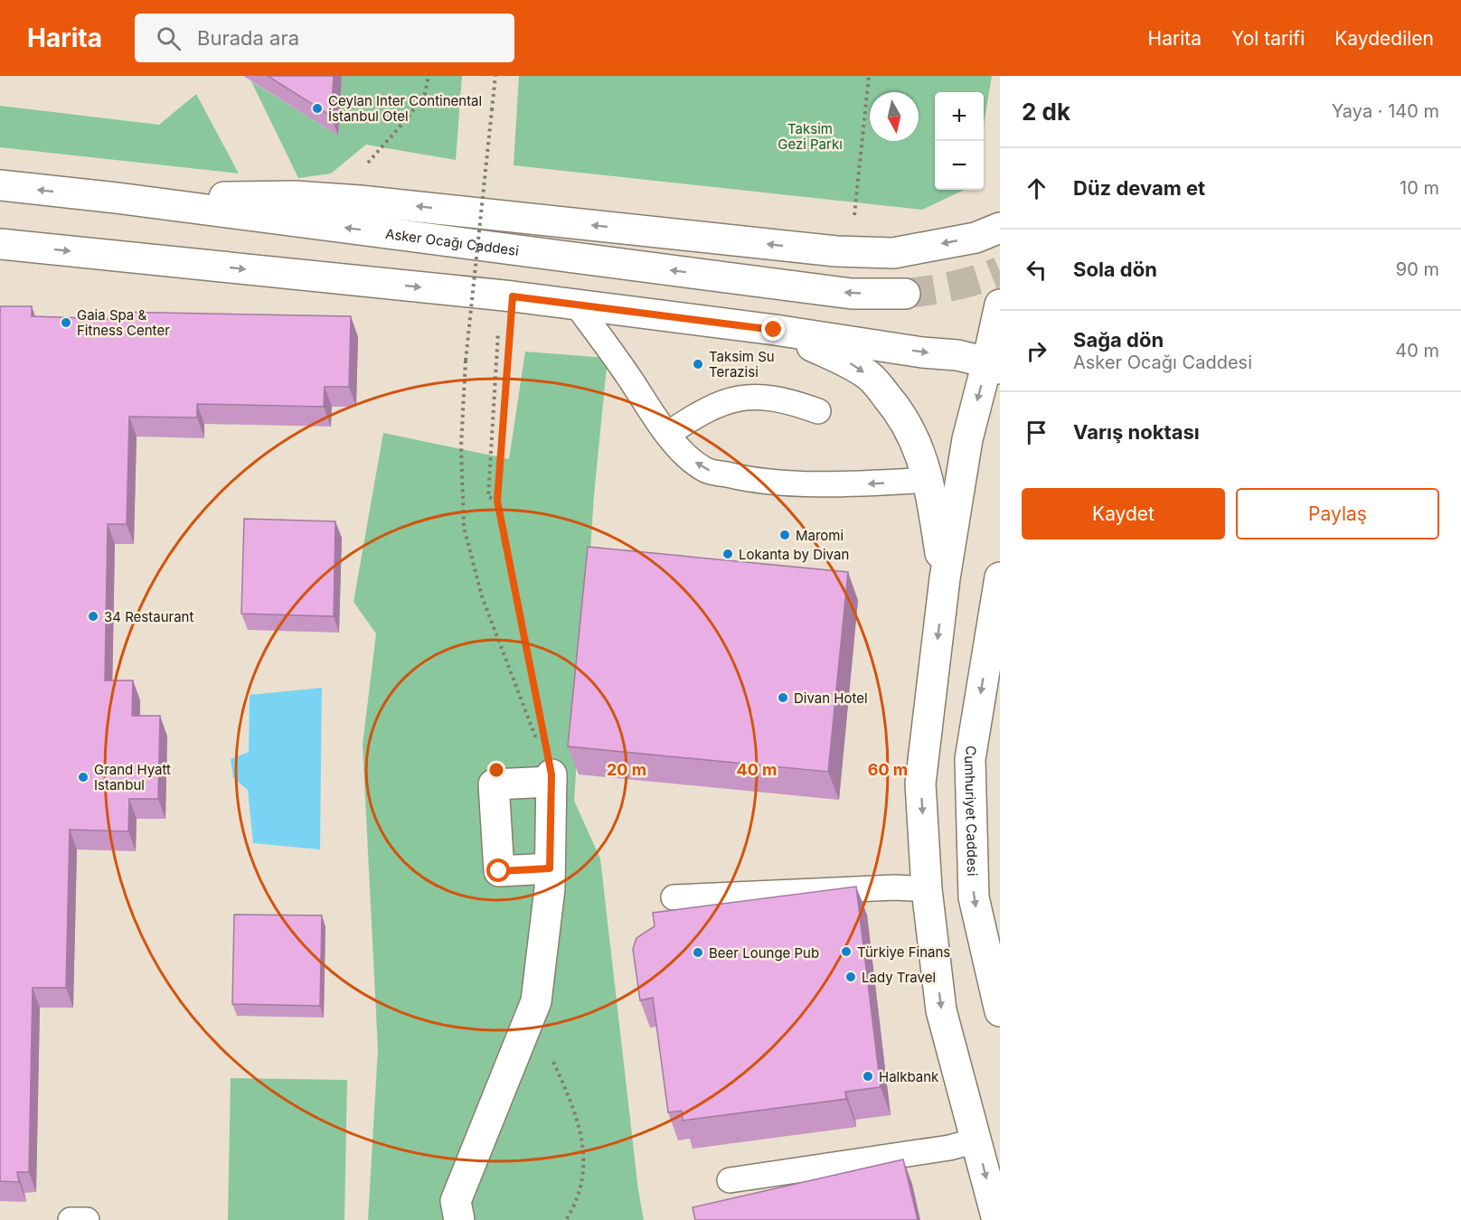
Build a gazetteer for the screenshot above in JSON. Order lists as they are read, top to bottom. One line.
{"streets":{"main road":["Asker Ocağı Caddesi","Cumhuriyet Caddesi"]},"parks":["Taksim Gezi Parkı"],"places":["Ceylan Inter Continental İstanbul Otel","Gaia Spa & Fitness Center","Taksim Su Terazisi","Maromi","Lokanta by Divan","34 Restaurant","Divan Hotel","Grand Hyatt Istanbul","Türkiye Finans","Beer Lounge Pub","Lady Travel","Halkbank"],"north":"bottom","page":{"header":"Harita","search":"Burada ara","nav":["Harita","Yol tarifi","Kaydedilen"],"heading":["2 dk","Yaya · 140 m"],"map_buttons":["+","−"],"list":[["Düz devam et","10 m"],["Sola dön","90 m"],["Sağa dön","Asker Ocağı Caddesi","40 m"],"Varış noktası"],"buttons":["Kaydet","Paylaş"]},"rings":["20 m","40 m","60 m"]}
